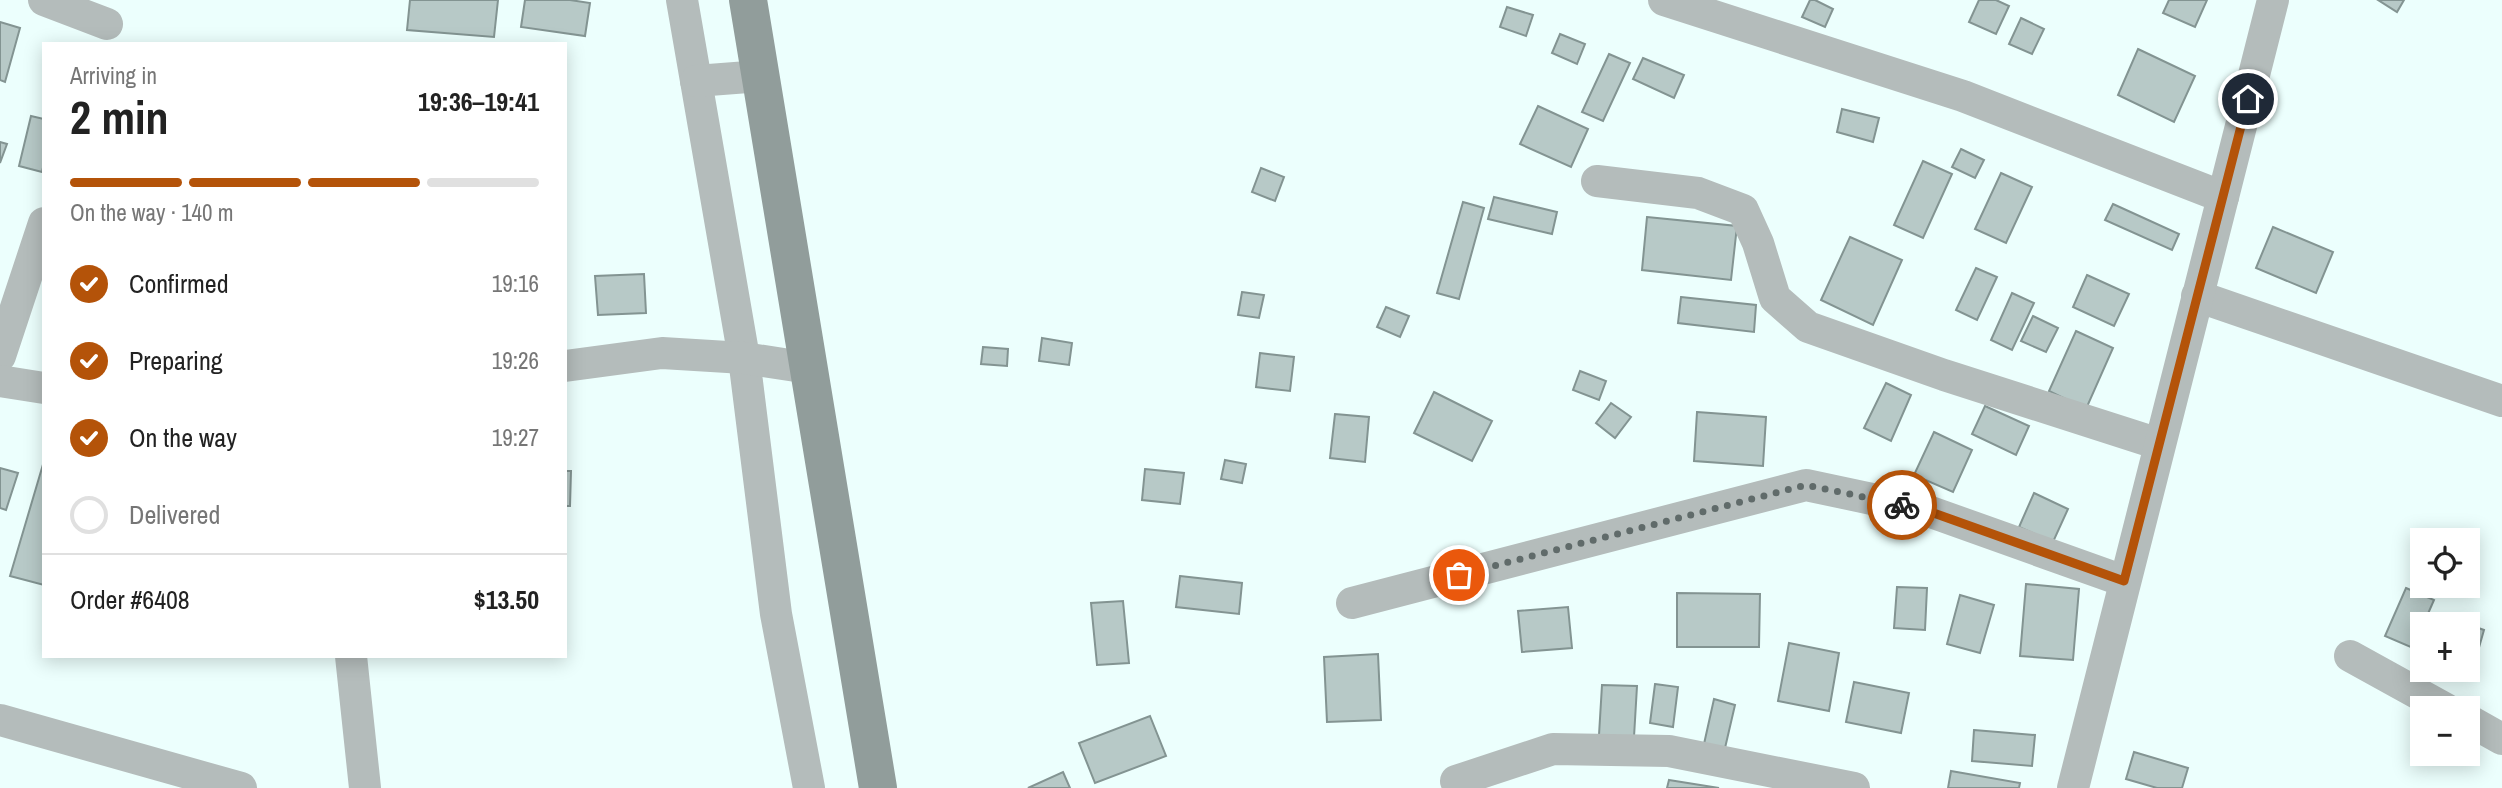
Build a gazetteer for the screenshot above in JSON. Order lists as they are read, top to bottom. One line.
{"page":{"heading":["2 min","Arriving in","19:36–19:41"],"panel":["Order #6408","$13.50"],"bar":"On the way · 140 m","list":[["Confirmed","19:16"],["Preparing","19:26"],["On the way","19:27"],"Delivered"],"map_buttons":["+","−"]}}
